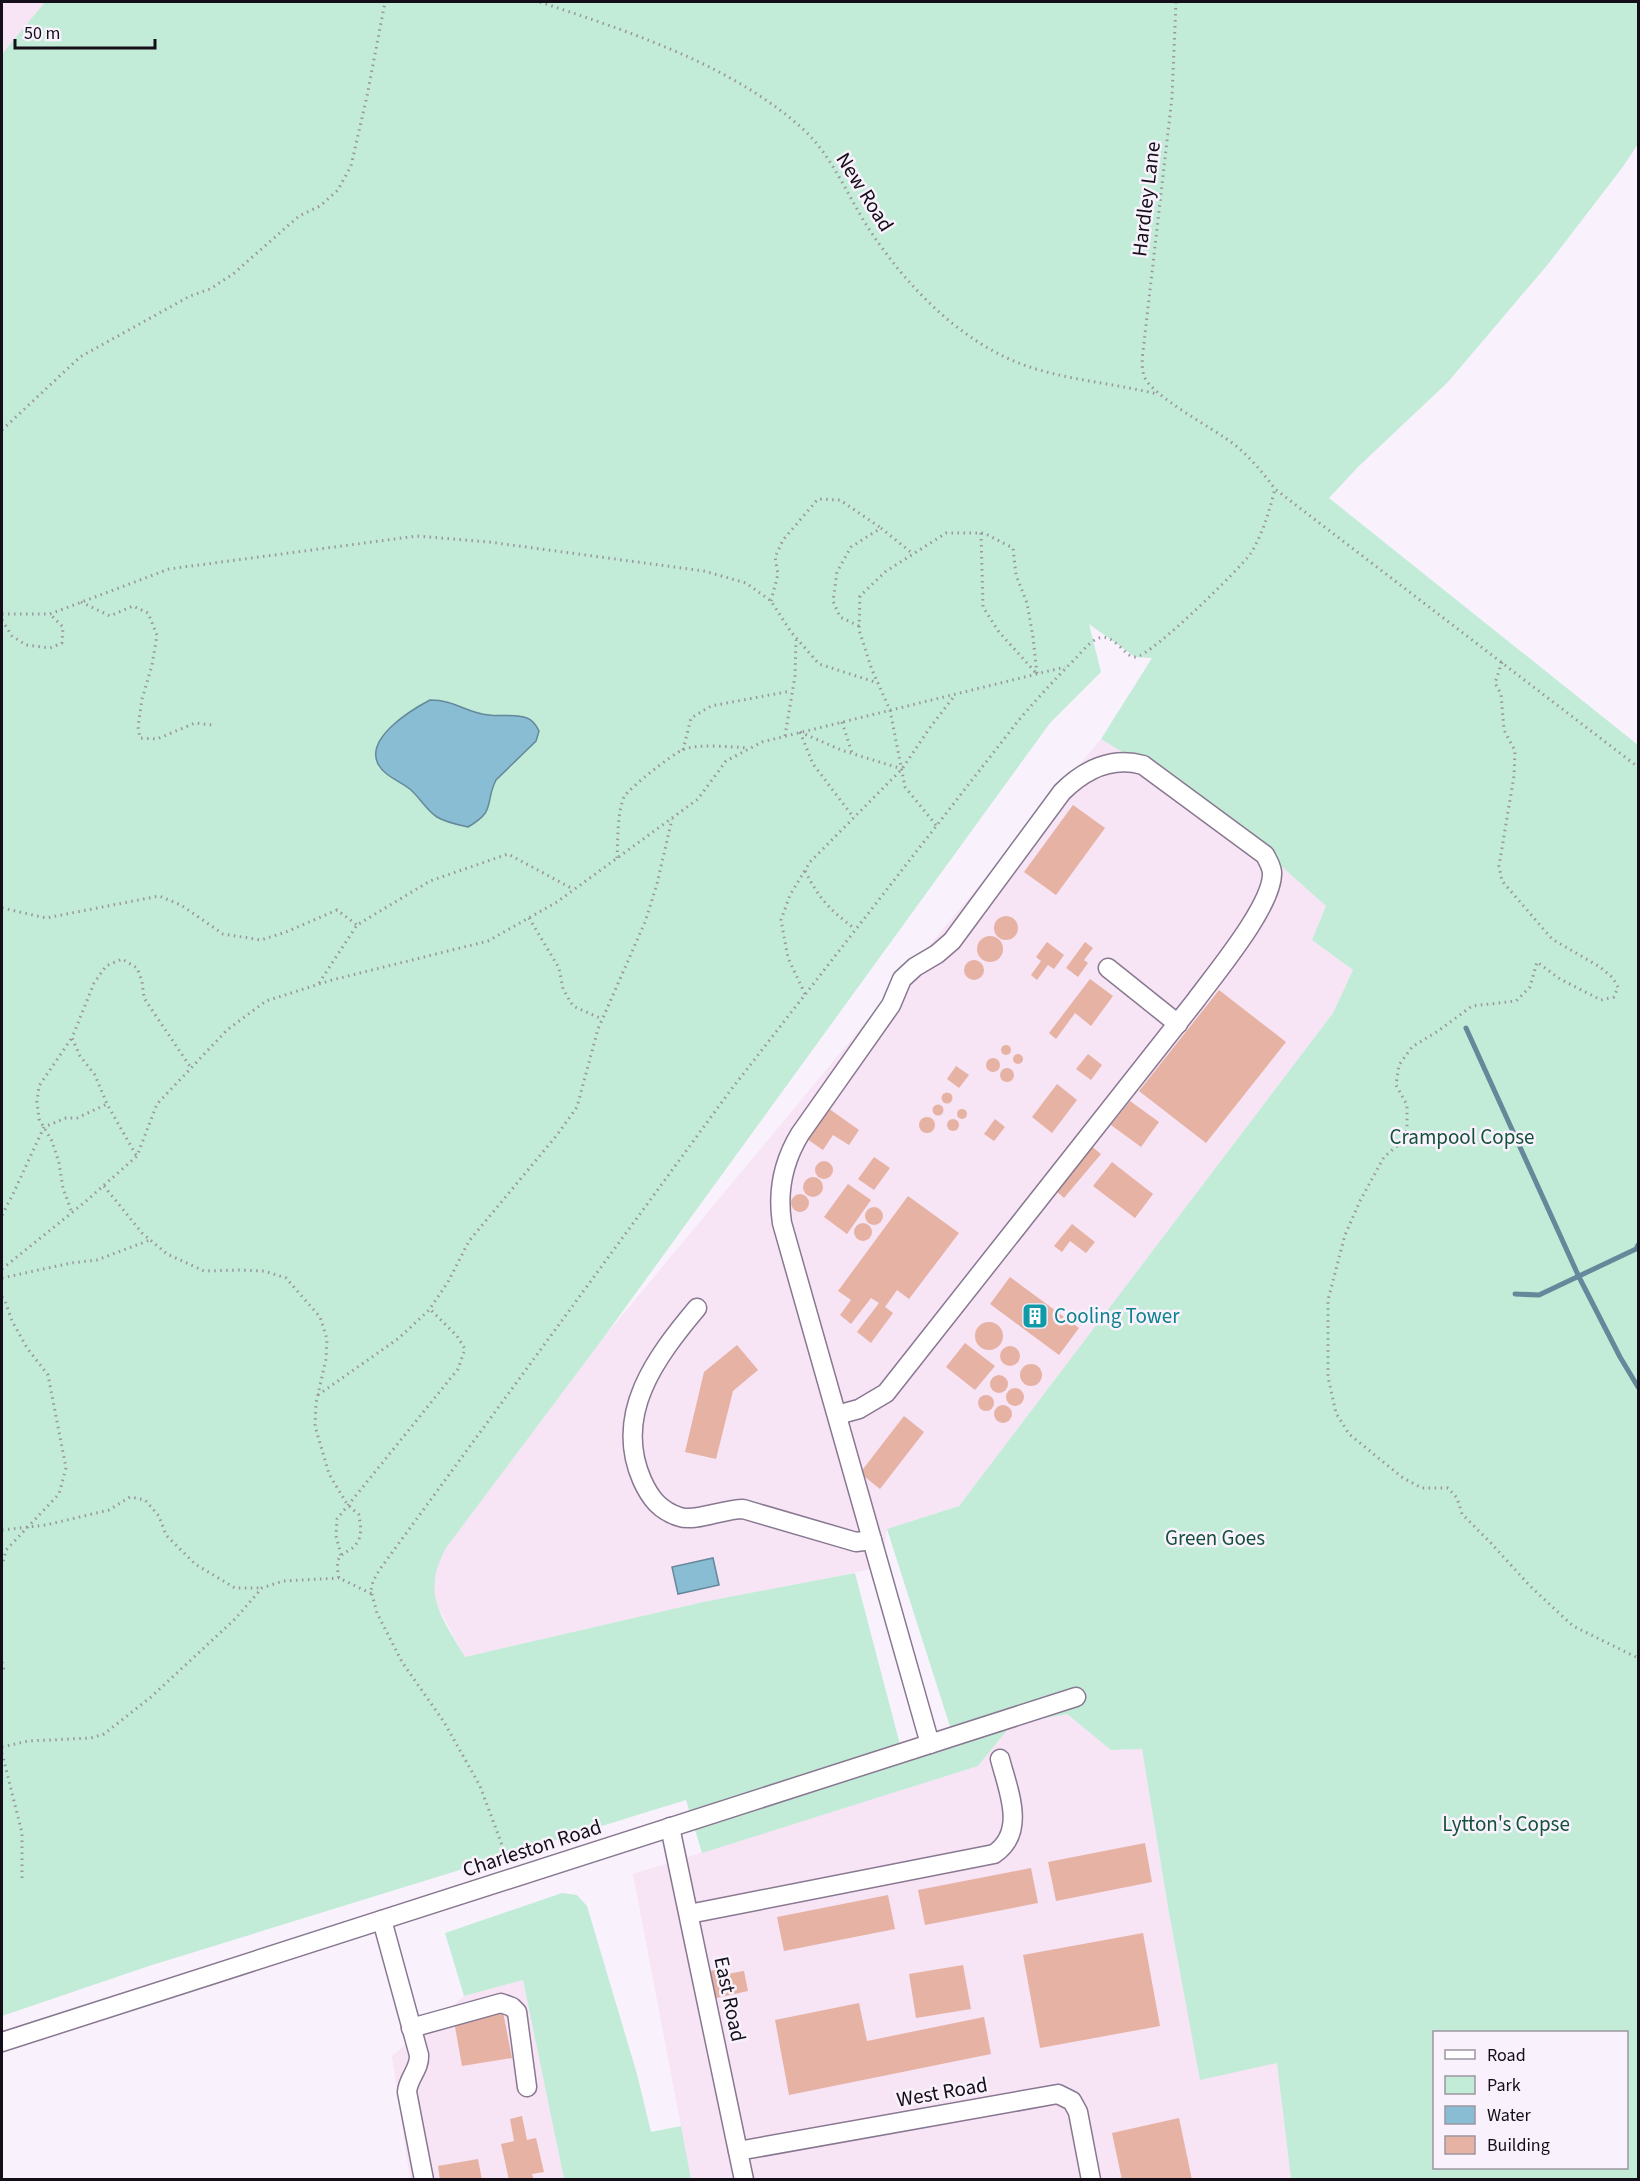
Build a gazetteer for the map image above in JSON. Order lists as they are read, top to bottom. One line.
{"streets":{"lane":["Charleston Road","East Road","West Road"],"path":["New Road","Hardley Lane"]},"crossings":[["New Road","Hardley Lane"],["Charleston Road","East Road"],["East Road","West Road"]],"parks":["Crampool Copse","Green Goes","Lytton's Copse"],"places":{"building":["Cooling Tower"]},"legend":["Road","Park","Water","Building"],"scale_bar":"50 m"}
